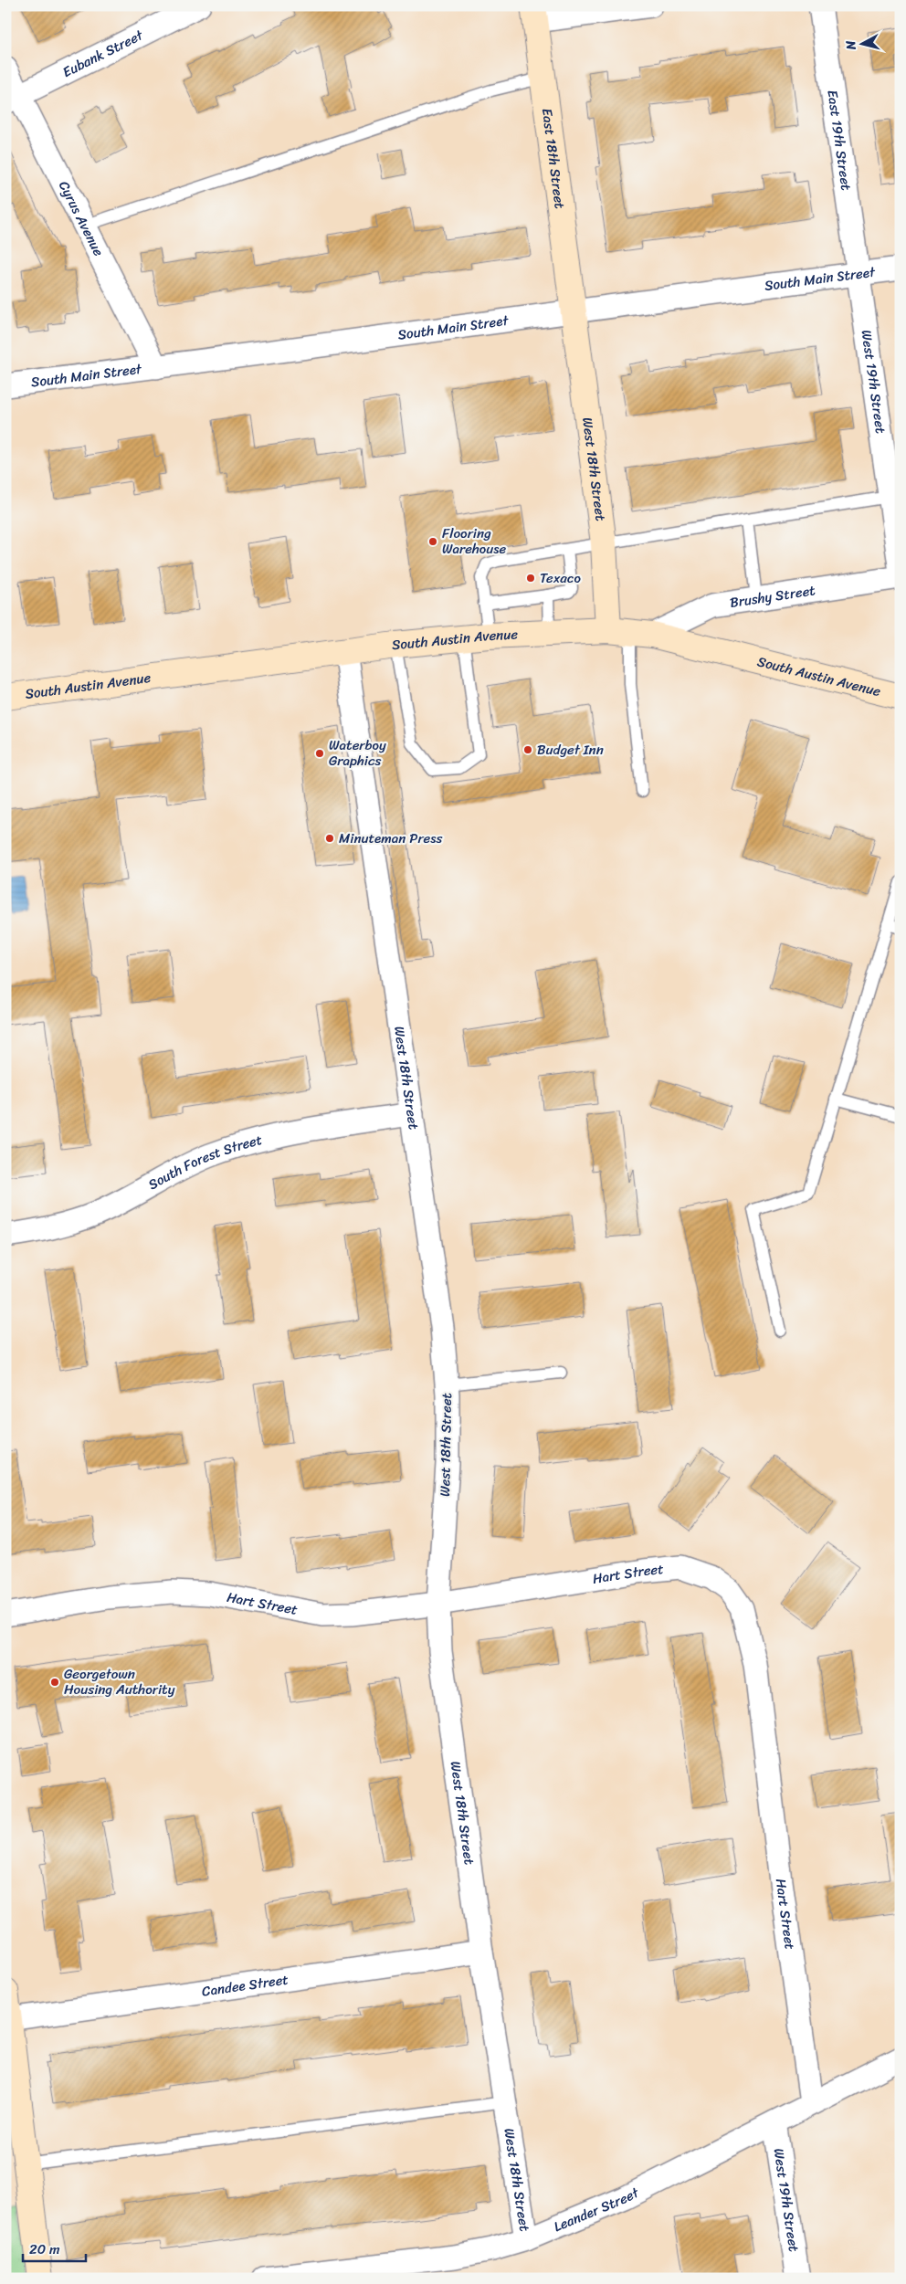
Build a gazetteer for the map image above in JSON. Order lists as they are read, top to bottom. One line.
{"streets":{"street":["Eubank Street","East 19th Street","East 18th Street","Cyrus Avenue","South Main Street","West 19th Street","West 18th Street","Brushy Street","South Austin Avenue","South Forest Street","Hart Street","Candee Street","Leander Street"]},"crossings":[["Eubank Street","Cyrus Avenue"],["East 19th Street","South Main Street"],["East 19th Street","West 19th Street"],["East 18th Street","South Main Street"],["East 18th Street","West 18th Street"],["Cyrus Avenue","South Main Street"],["South Main Street","West 19th Street"],["South Main Street","West 18th Street"],["West 19th Street","Leander Street"],["West 18th Street","Brushy Street"],["West 18th Street","South Austin Avenue"],["West 18th Street","South Forest Street"],["West 18th Street","Hart Street"],["West 18th Street","Candee Street"],["West 18th Street","Leander Street"],["Brushy Street","South Austin Avenue"],["Hart Street","Leander Street"]],"places":["Flooring Warehouse","Texaco","Budget Inn","Waterboy Graphics","Minuteman Press","Georgetown Housing Authority"],"scale_bar":"20 m","north":"left"}
